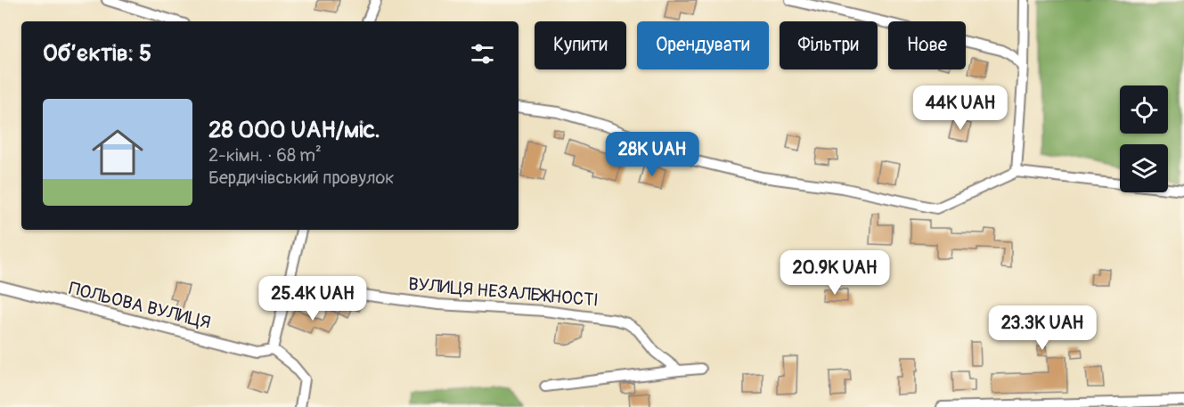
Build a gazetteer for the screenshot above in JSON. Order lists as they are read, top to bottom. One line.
{"streets":{"street":["ВУЛИЦЯ НЕЗАЛЕЖНОСТІ","ПОЛЬОВА ВУЛИЦЯ"]},"page":{"chip":["Купити","Орендувати","Фільтри","Нове"],"heading":"Об’єктів: 5","price":["44K UAH","28K UAH","20.9K UAH","25.4K UAH","23.3K UAH"],"list":[{"name":"28 000 UAH/міс.","note":"2-кімн. · 68 m² · Бердичівський провулок"}]}}
